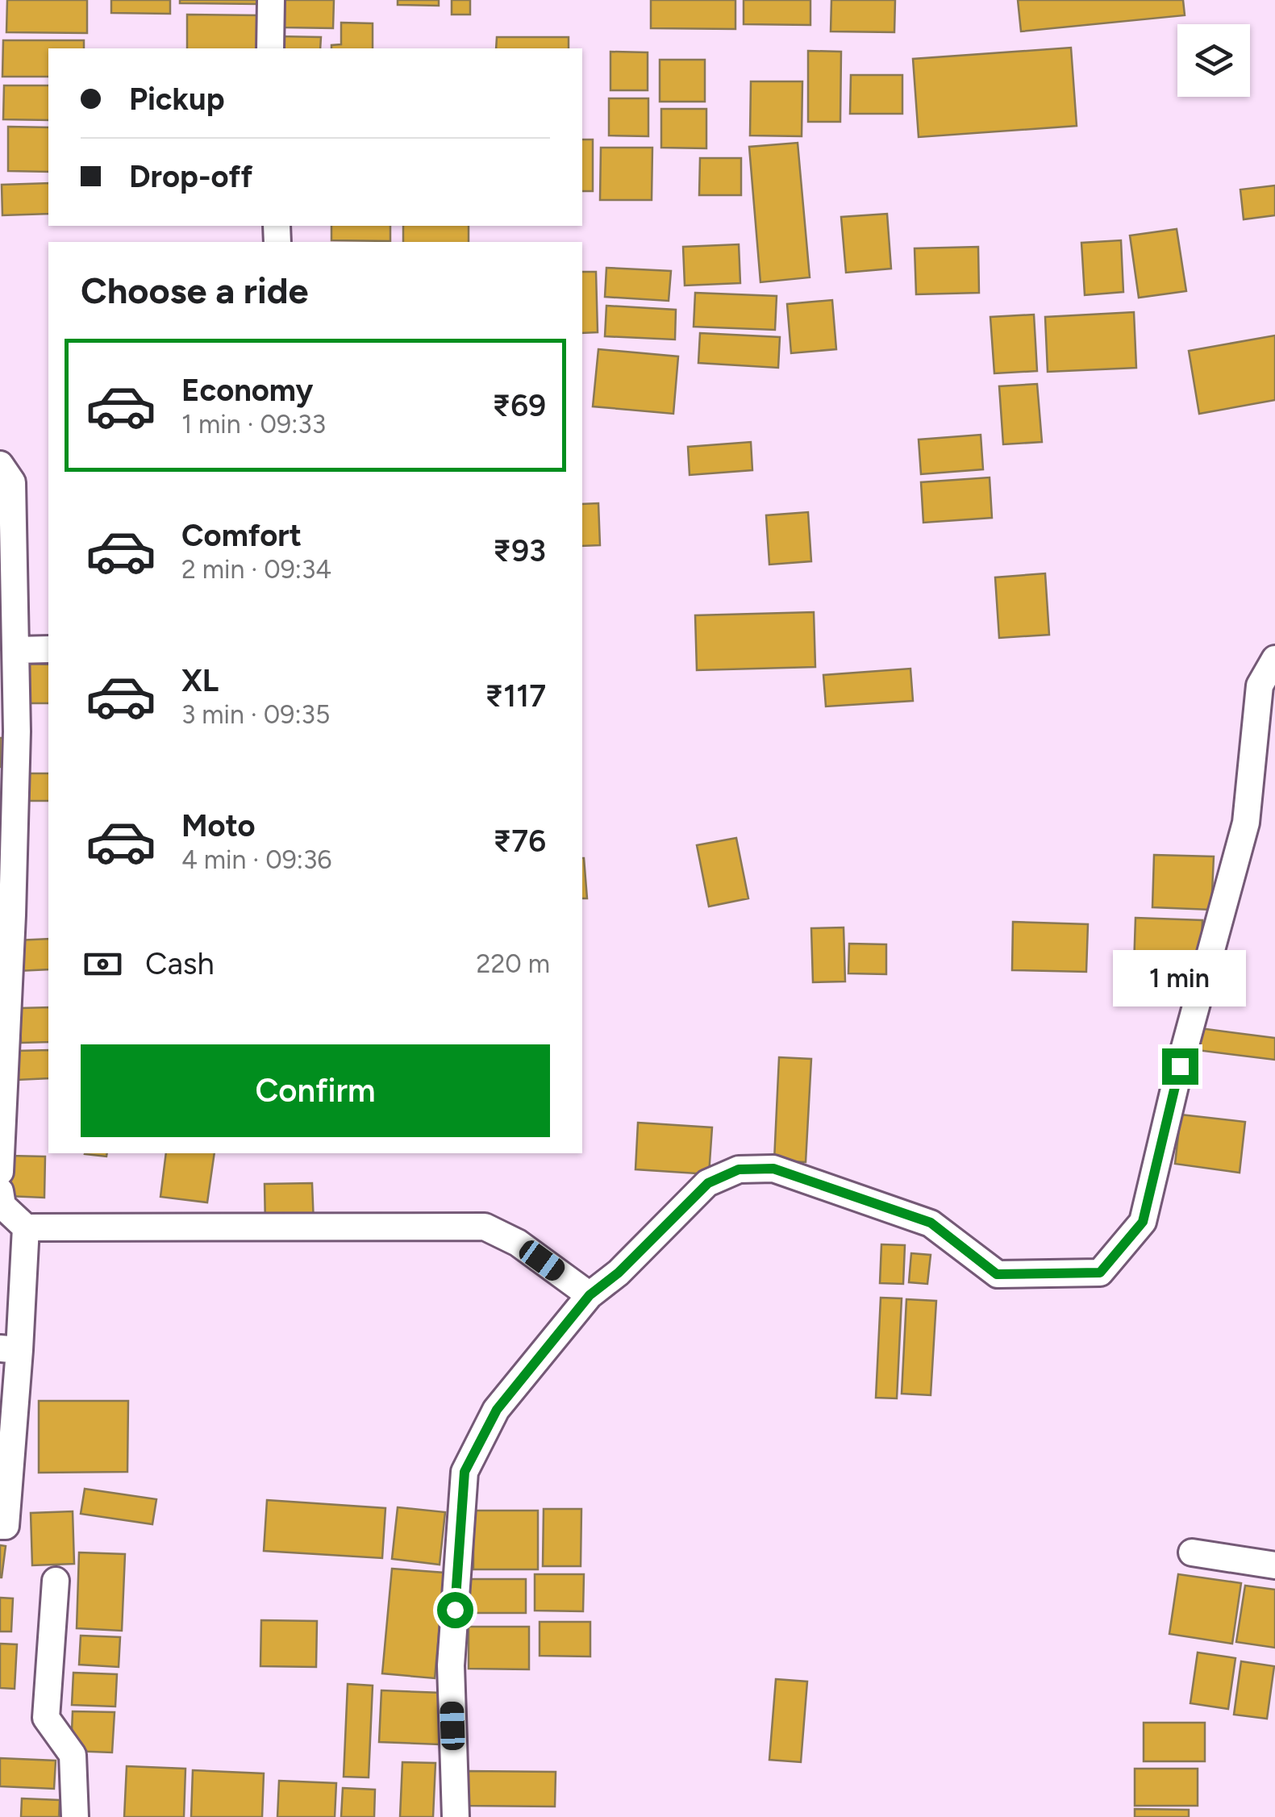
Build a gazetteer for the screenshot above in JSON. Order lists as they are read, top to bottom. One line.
{"page":{"banner":["Pickup","Drop-off"],"heading":"Choose a ride","list":[{"name":"Economy","note":"1 min · 09:33","value":"₹69"},{"name":"Comfort","note":"2 min · 09:34","value":"₹93"},{"name":"XL","note":"3 min · 09:35","value":"₹117"},{"name":"Moto","note":"4 min · 09:36","value":"₹76"}],"pay":["Cash","220 m"],"bubble":"1 min","buttons":"Confirm"}}
